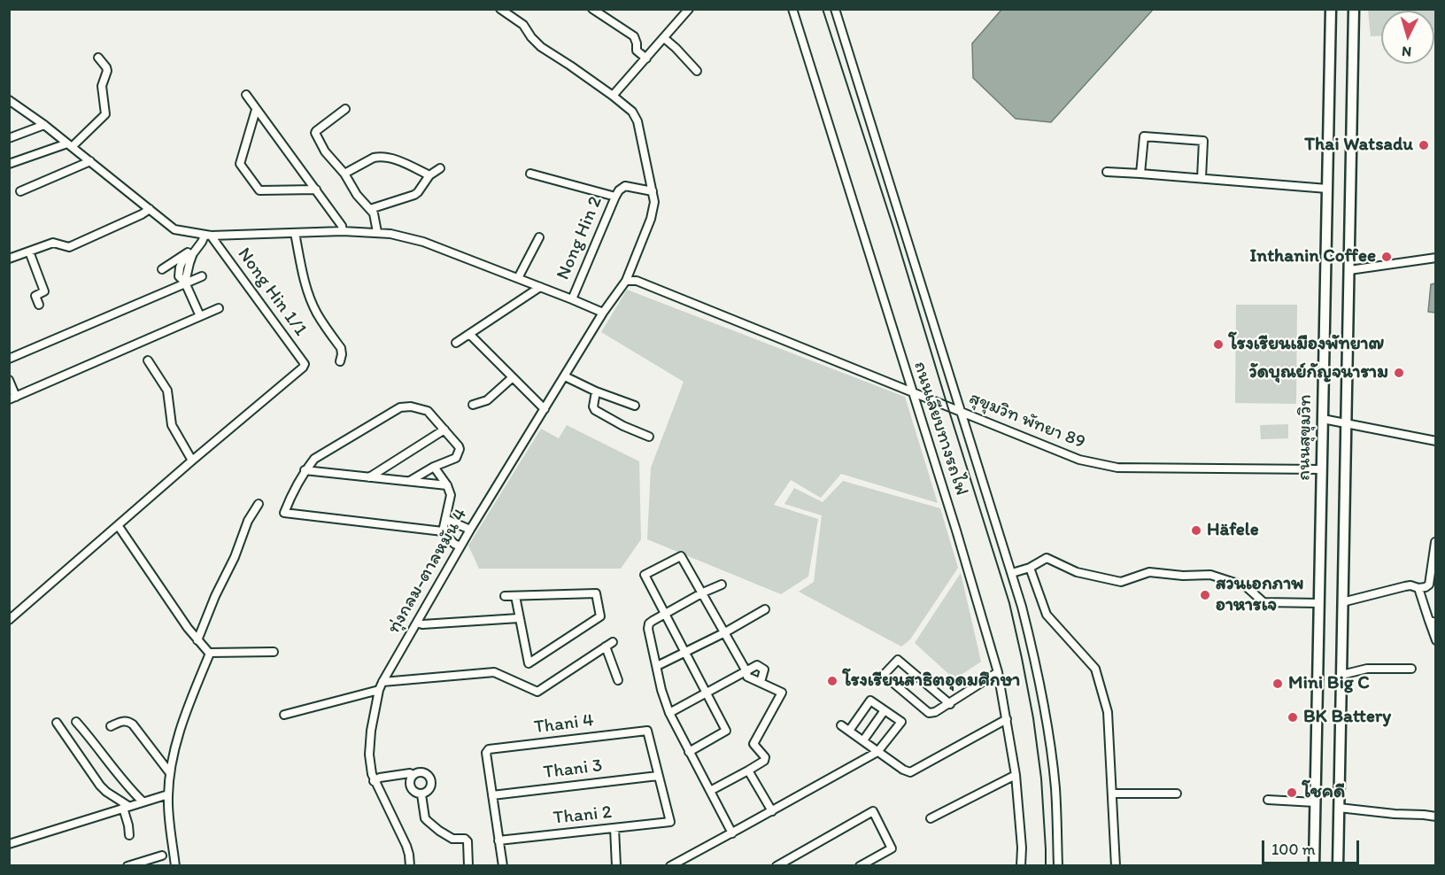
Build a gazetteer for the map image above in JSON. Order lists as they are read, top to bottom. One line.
{"streets":{"highway":["ถนนสุขุมวิท"],"street":["Nong Hin 2","Nong Hin 1/1","สุขุมวิท พัทยา 89","ถนนเลียบทางรถไฟ","ทุ่งกลม-ตาลหมัน 4","Thani 4","Thani 3","Thani 2"]},"crossings":[["สุขุมวิท พัทยา 89","ถนนเลียบทางรถไฟ"],["สุขุมวิท พัทยา 89","ถนนสุขุมวิท"],["Thani 4","Thani 3"],["Thani 4","Thani 2"],["Thani 3","Thani 2"]],"places":["Thai Watsadu","Inthanin Coffee","โรงเรียนเมืองพัทยา๗","วัดบุณย์กัญจนาราม","Häfele","สวนเอกภาพ อาหารเจ","โรงเรียนสาธิตอุดมศึกษา","Mini Big C","BK Battery","โชคดี"],"scale_bar":"100 m","north":"bottom"}
